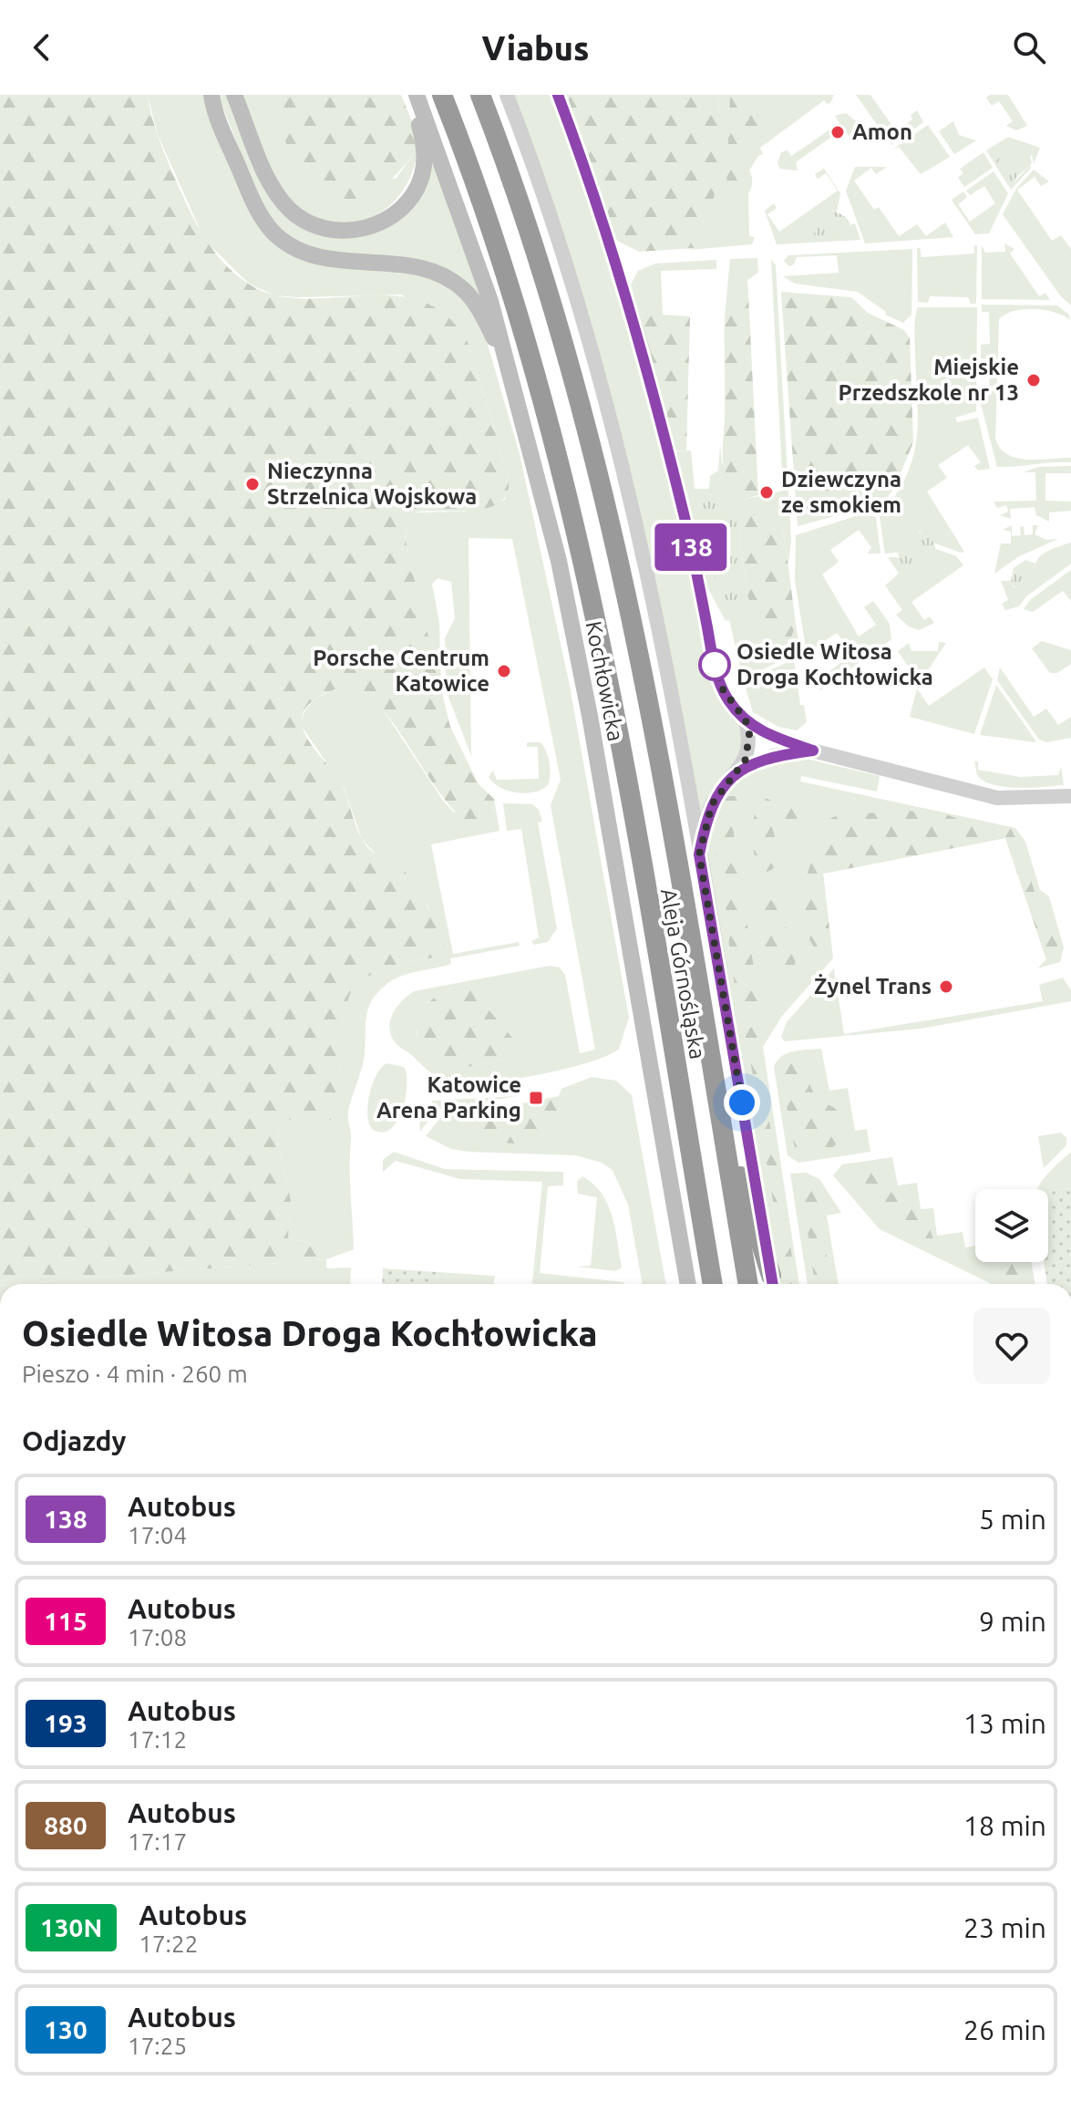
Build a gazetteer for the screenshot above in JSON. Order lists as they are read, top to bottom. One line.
{"streets":{"highway":["Aleja Górnośląska"],"main road":["Kochłowicka"]},"places":{"other":["Amon","Miejskie Przedszkole nr 13","Nieczynna Strzelnica Wojskowa","Dziewczyna ze smokiem","Osiedle Witosa Droga Kochłowicka","Porsche Centrum Katowice","Żynel Trans"],"transit":["Katowice Arena Parking"]},"lines":["bus line 138"],"page":{"header":"Viabus","on_map":"138","heading":[["Osiedle Witosa Droga Kochłowicka","Pieszo · 4 min · 260 m"],"Odjazdy"],"list":[{"mark":"138","name":"Autobus","note":"17:04","value":"5 min"},{"mark":"115","name":"Autobus","note":"17:08","value":"9 min"},{"mark":"193","name":"Autobus","note":"17:12","value":"13 min"},{"mark":"880","name":"Autobus","note":"17:17","value":"18 min"},{"mark":"130N","name":"Autobus","note":"17:22","value":"23 min"},{"mark":"130","name":"Autobus","note":"17:25","value":"26 min"}]}}
